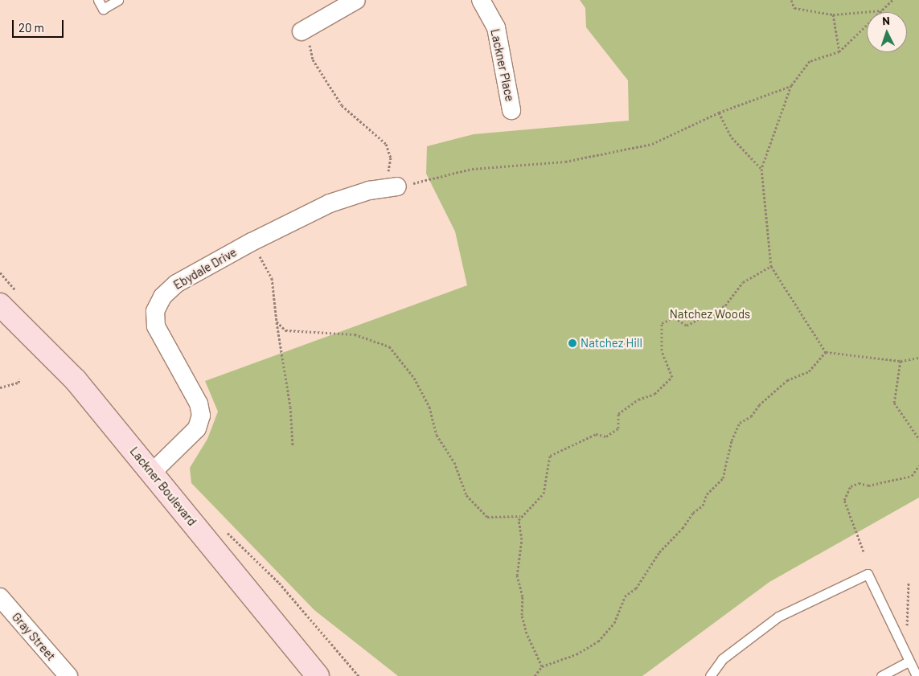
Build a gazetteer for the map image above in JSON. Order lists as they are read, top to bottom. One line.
{"streets":{"main road":["Lackner Boulevard"],"street":["Lackner Place","Ebydale Drive","Gray Street"]},"crossings":[["Ebydale Drive","Lackner Boulevard"]],"parks":["Natchez Woods"],"places":["Natchez Hill"],"scale_bar":"20 m","north":"top"}
